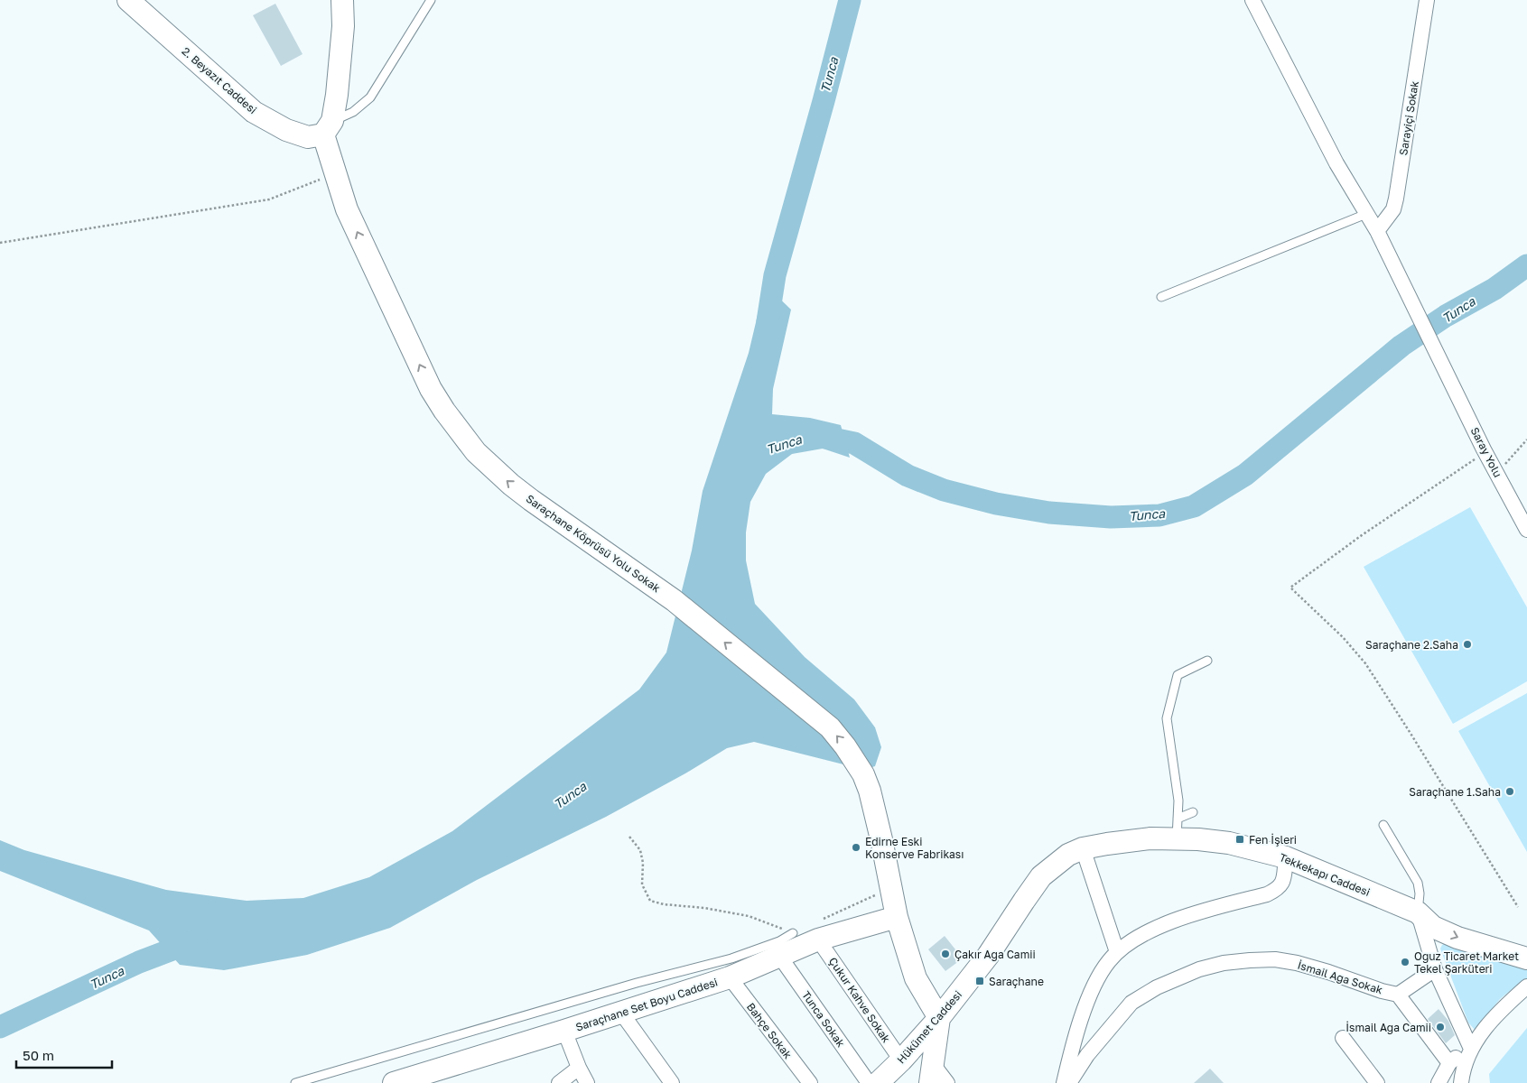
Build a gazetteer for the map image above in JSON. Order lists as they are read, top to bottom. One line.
{"streets":{"street":["2. Beyazıt Caddesi","Sarayiçi Sokak","Saray Yolu","Saraçhane Köprüsü Yolu Sokak","Tekkekapı Caddesi","İsmail Ağa Sokak","Çukur Kahve Sokak","Saraçhane Set Boyu Caddesi","Tunca Sokak","Hükümet Caddesi","Bahçe Sokak"]},"crossings":[["2. Beyazıt Caddesi","Saraçhane Köprüsü Yolu Sokak"],["Sarayiçi Sokak","Saray Yolu"],["Saraçhane Köprüsü Yolu Sokak","Saraçhane Set Boyu Caddesi"],["Saraçhane Köprüsü Yolu Sokak","Hükümet Caddesi"],["Tekkekapı Caddesi","Hükümet Caddesi"],["Çukur Kahve Sokak","Saraçhane Set Boyu Caddesi"],["Çukur Kahve Sokak","Hükümet Caddesi"],["Saraçhane Set Boyu Caddesi","Tunca Sokak"],["Saraçhane Set Boyu Caddesi","Bahçe Sokak"]],"one_way":["Saraçhane Köprüsü Yolu Sokak"],"water":["Tunca"],"places":{"other":["Saraçhane 2.Saha","Saraçhane 1.Saha","Edirne Eski Konserve Fabrikası","Çakır Ağa Camii","Oğuz Ticaret Market Tekel Şarküteri","İsmail Ağa Camii"],"transit":["Fen İşleri","Saraçhane"]},"scale_bar":"50 m"}
